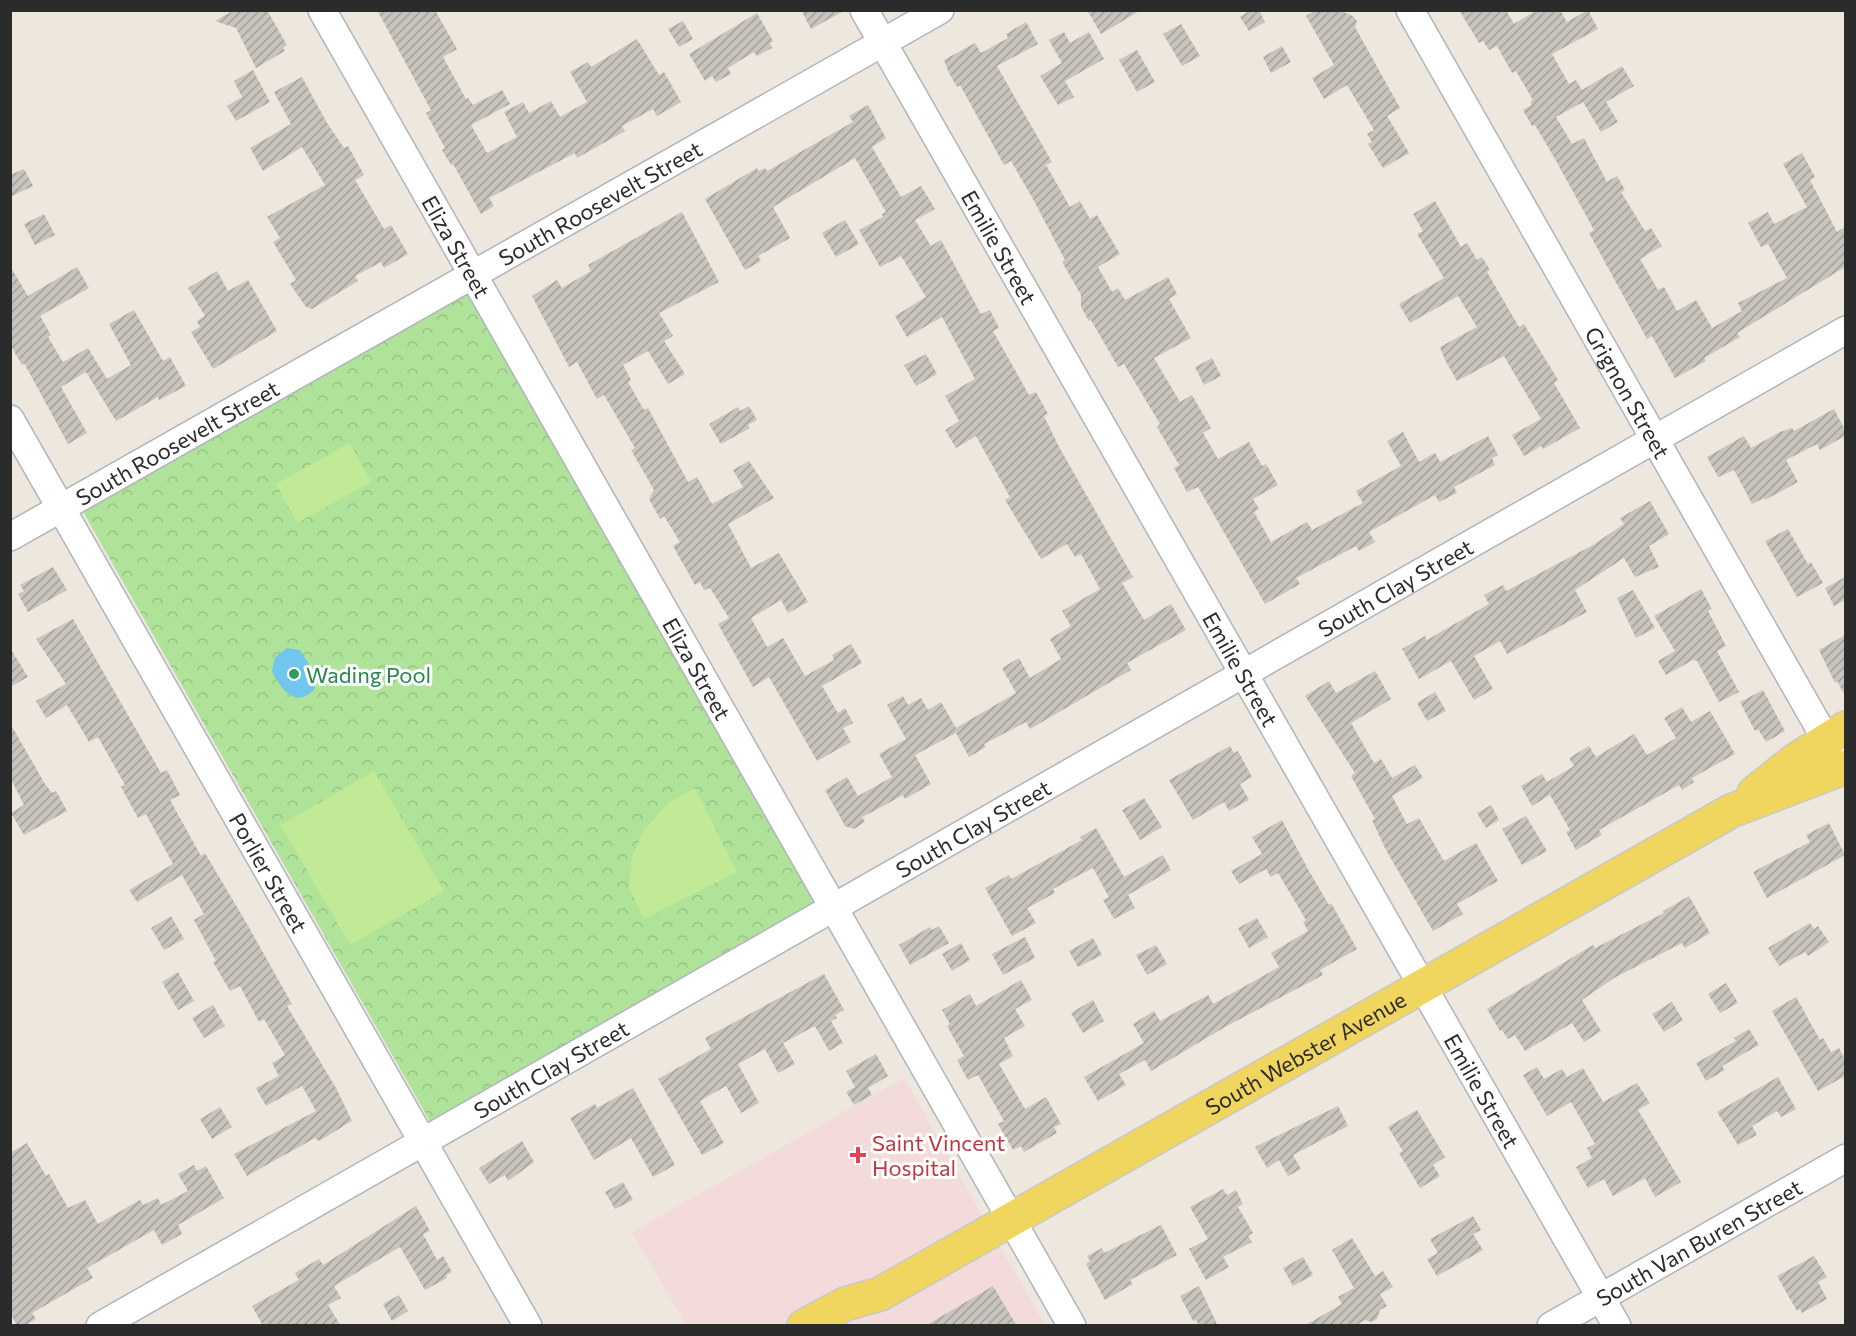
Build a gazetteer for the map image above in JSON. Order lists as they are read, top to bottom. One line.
{"streets":{"main road":["South Webster Avenue"],"street":["South Roosevelt Street","Eliza Street","Emilie Street","Grignon Street","South Clay Street","Porlier Street","South Van Buren Street"]},"crossings":[["South Roosevelt Street","Eliza Street"],["South Roosevelt Street","Emilie Street"],["South Roosevelt Street","Porlier Street"],["Eliza Street","South Clay Street"],["Eliza Street","South Webster Avenue"],["Emilie Street","South Clay Street"],["Emilie Street","South Webster Avenue"],["Emilie Street","South Van Buren Street"],["Grignon Street","South Clay Street"],["Grignon Street","South Webster Avenue"],["South Clay Street","Porlier Street"]],"places":{"other":["Wading Pool"],"health":["Saint Vincent Hospital"]}}
